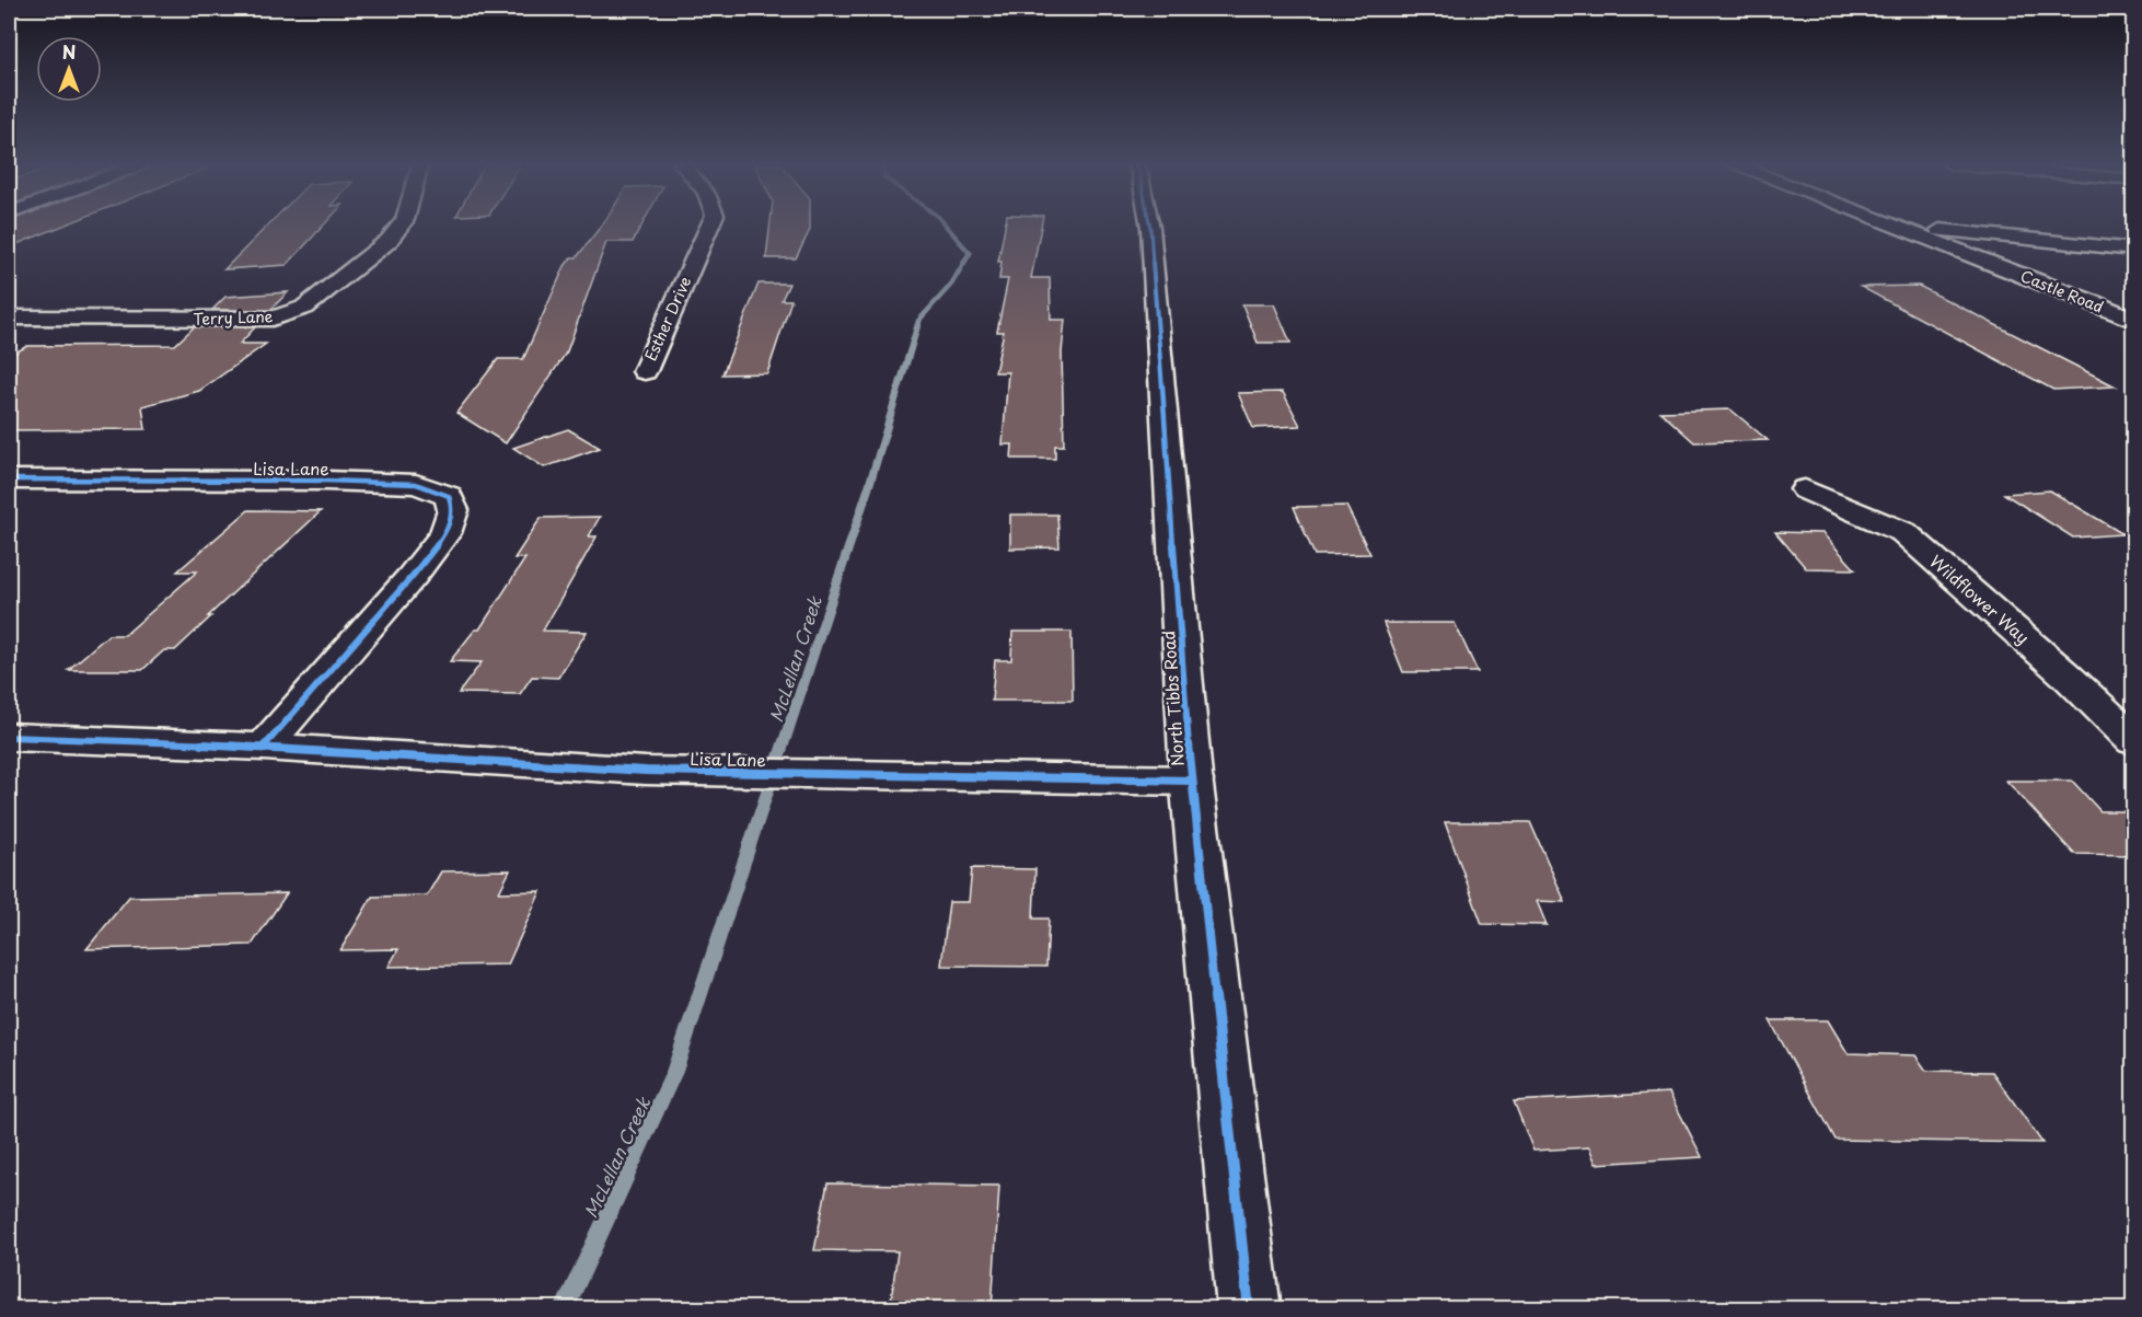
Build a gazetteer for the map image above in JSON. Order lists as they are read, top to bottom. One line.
{"streets":{"street":["Castle Road","Terry Lane","Esther Drive","Lisa Lane","Wildflower Way","North Tibbs Road"]},"crossings":[["Lisa Lane","North Tibbs Road"]],"water":["McLellan Creek"],"north":"top"}
